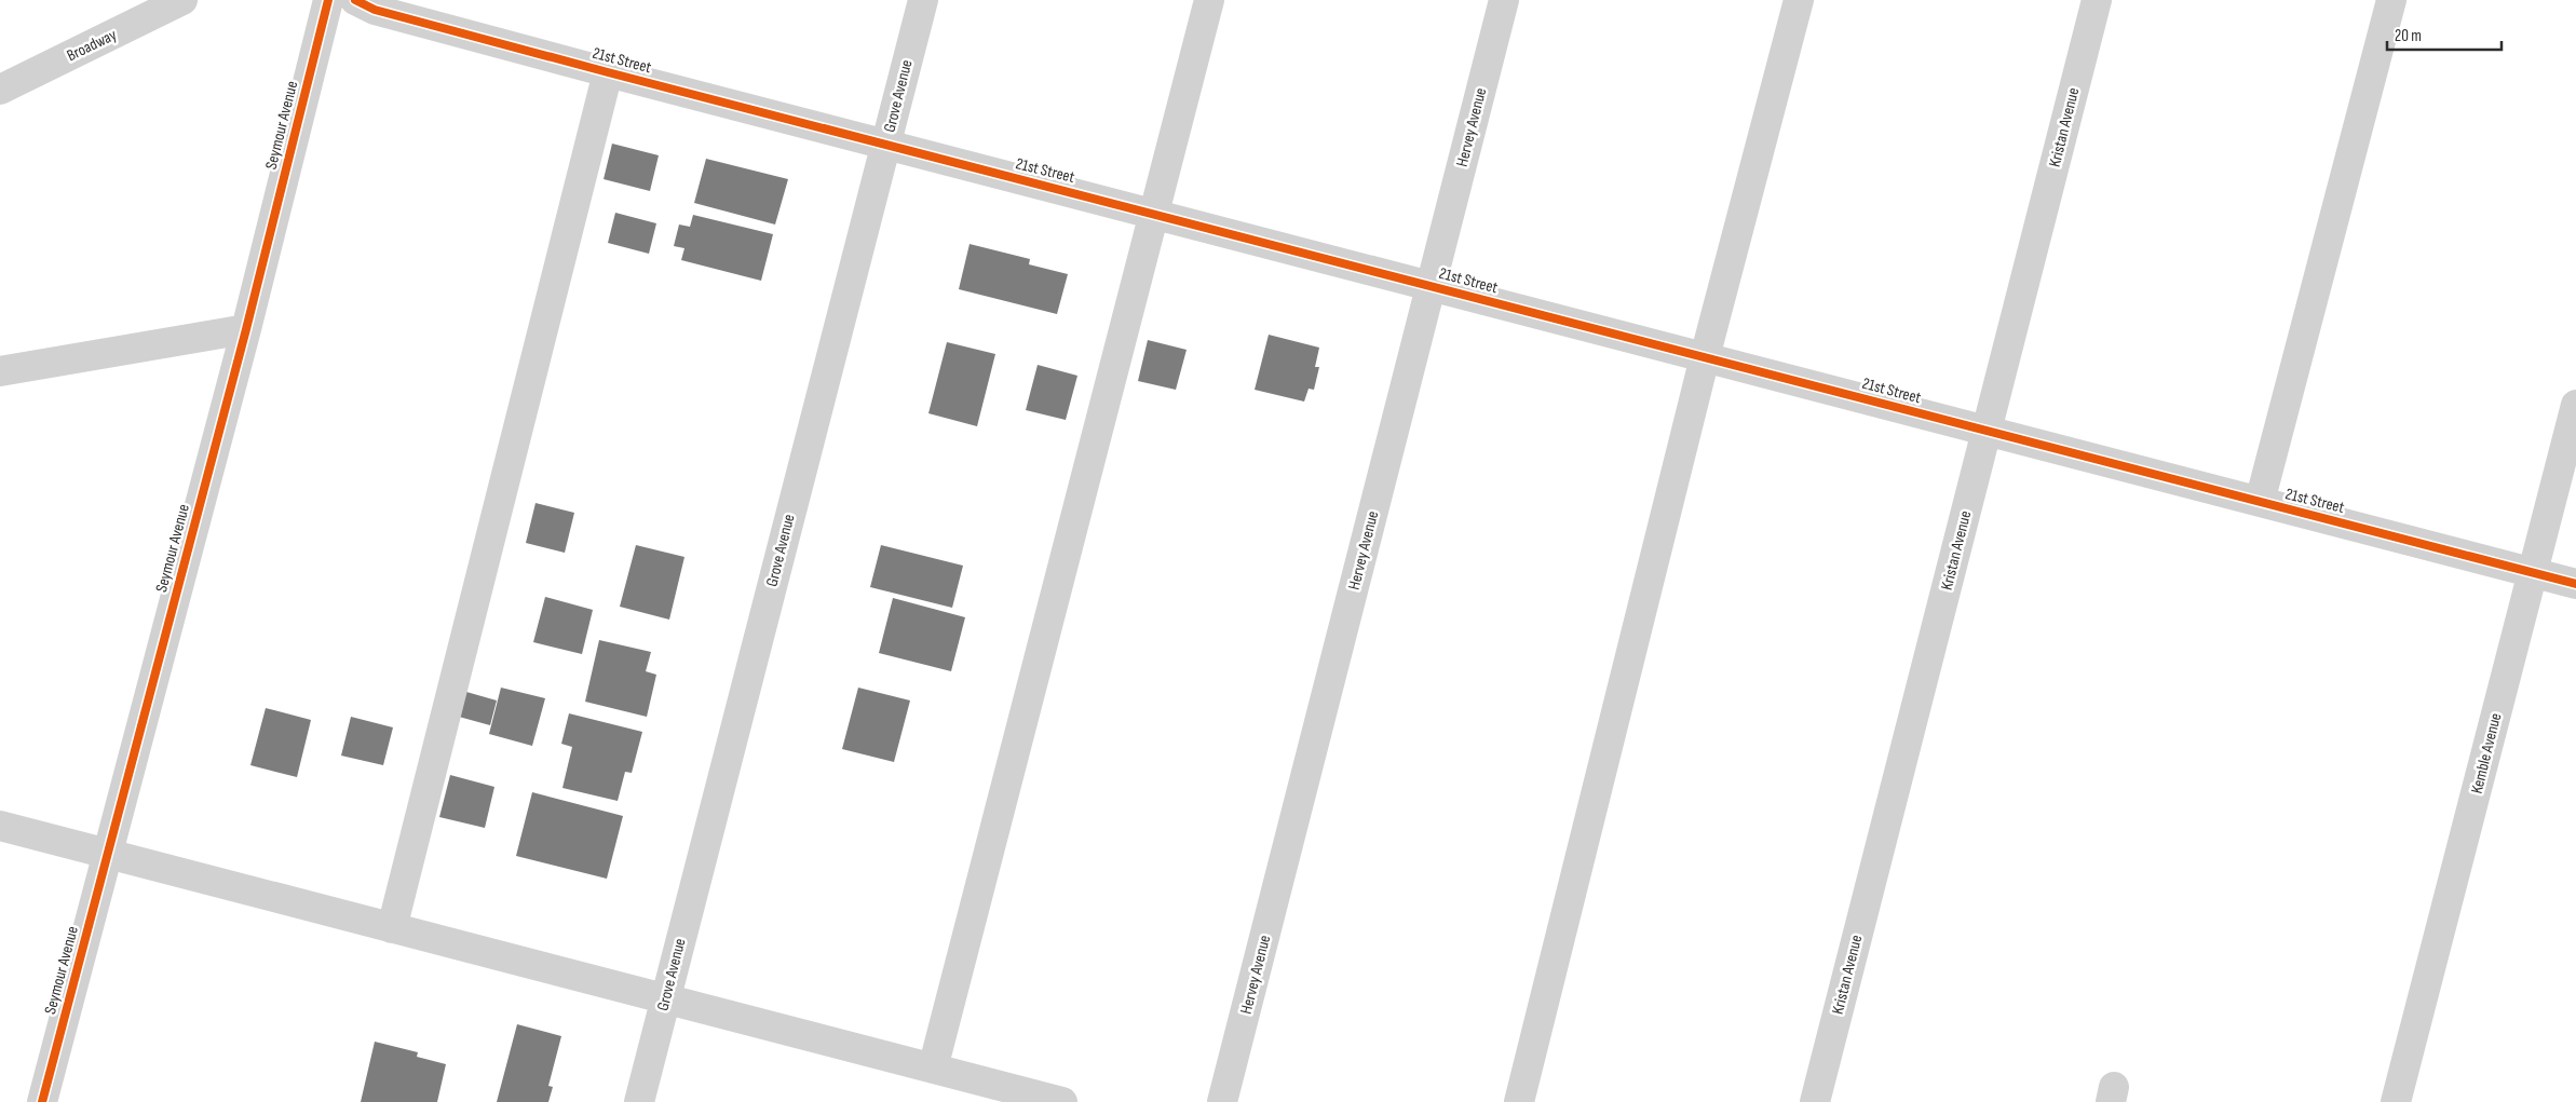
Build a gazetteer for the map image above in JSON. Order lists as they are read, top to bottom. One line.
{"streets":{"street":["Broadway","21st Street","Grove Avenue","Seymour Avenue","Hervey Avenue","Kristan Avenue","Kemble Avenue"]},"crossings":[["21st Street","Grove Avenue"],["21st Street","Hervey Avenue"],["21st Street","Kristan Avenue"],["21st Street","Kemble Avenue"]],"scale_bar":"20 m"}
